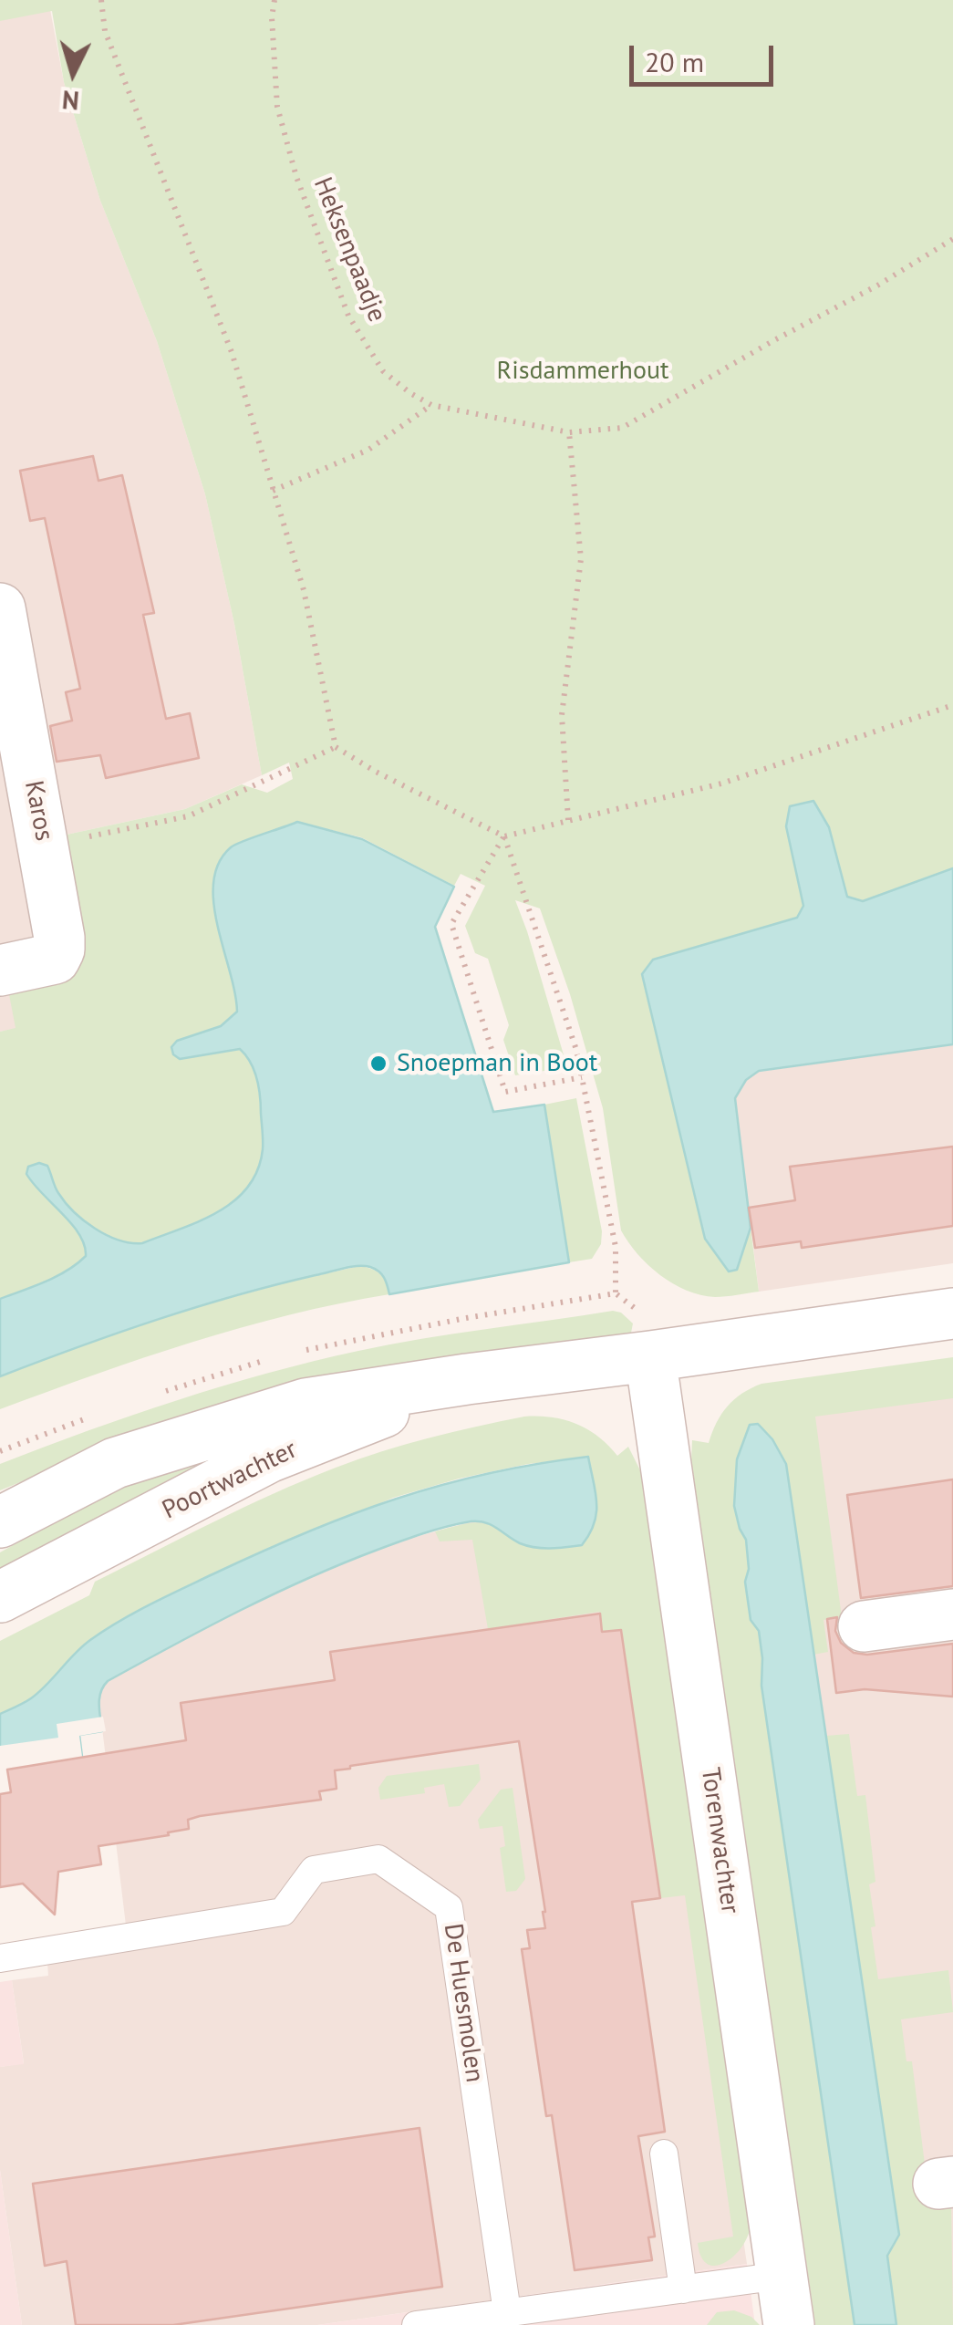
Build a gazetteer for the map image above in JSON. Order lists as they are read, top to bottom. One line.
{"streets":{"street":["Karos","Poortwachter","Torenwachter"],"lane":["De Huesmolen"],"path":["Heksenpaadje"]},"crossings":[["Poortwachter","Torenwachter"]],"parks":["Risdammerhout"],"places":["Snoepman in Boot"],"scale_bar":"20 m","north":"bottom"}
